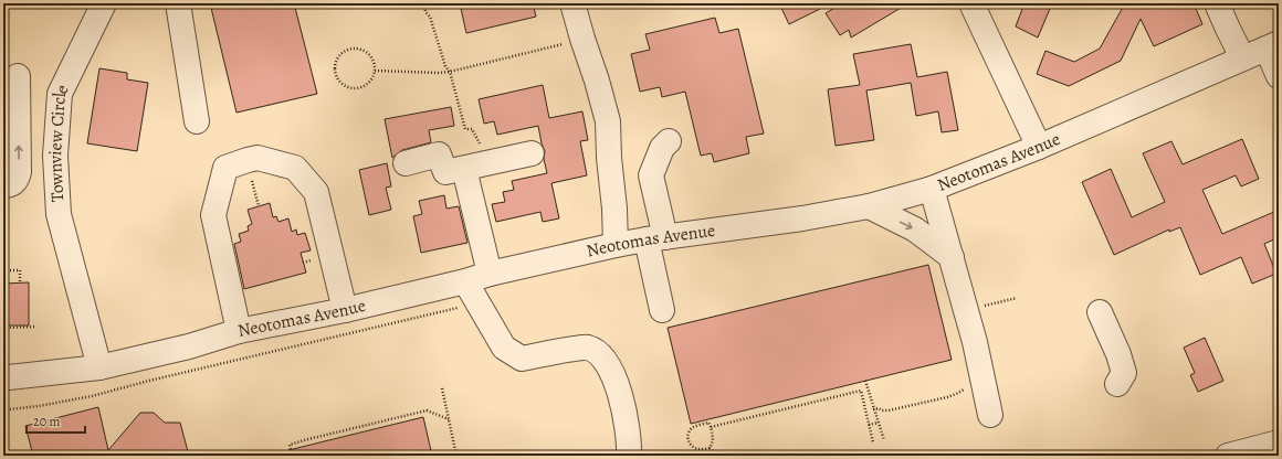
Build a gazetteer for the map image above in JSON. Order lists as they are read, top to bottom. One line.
{"streets":{"street":["Townview Circle","Neotomas Avenue"]},"crossings":[["Townview Circle","Neotomas Avenue"]],"scale_bar":"20 m"}
